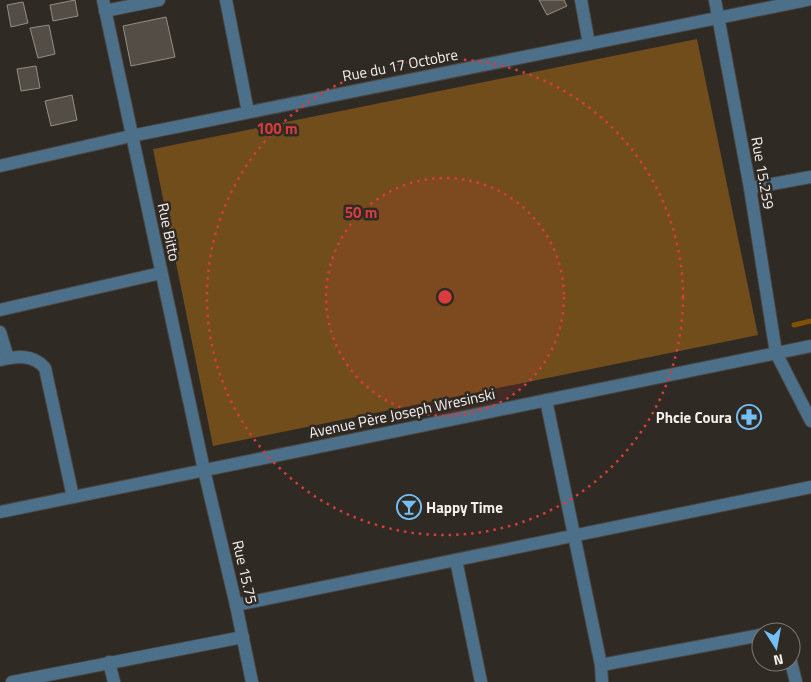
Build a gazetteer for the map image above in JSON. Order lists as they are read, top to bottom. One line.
{"streets":{"street":["Rue du 17 Octobre","Rue 15.259","Rue Bitto","Avenue Père Joseph Wresinski","Rue 15.75"]},"crossings":[["Rue du 17 Octobre","Rue 15.259"],["Rue du 17 Octobre","Rue Bitto"],["Rue 15.259","Avenue Père Joseph Wresinski"],["Rue Bitto","Avenue Père Joseph Wresinski"],["Rue Bitto","Rue 15.75"],["Avenue Père Joseph Wresinski","Rue 15.75"]],"places":{"pharmacy":["Phcie Coura"],"bar":["Happy Time"]},"north":"bottom","rings":["100 m","50 m"]}
